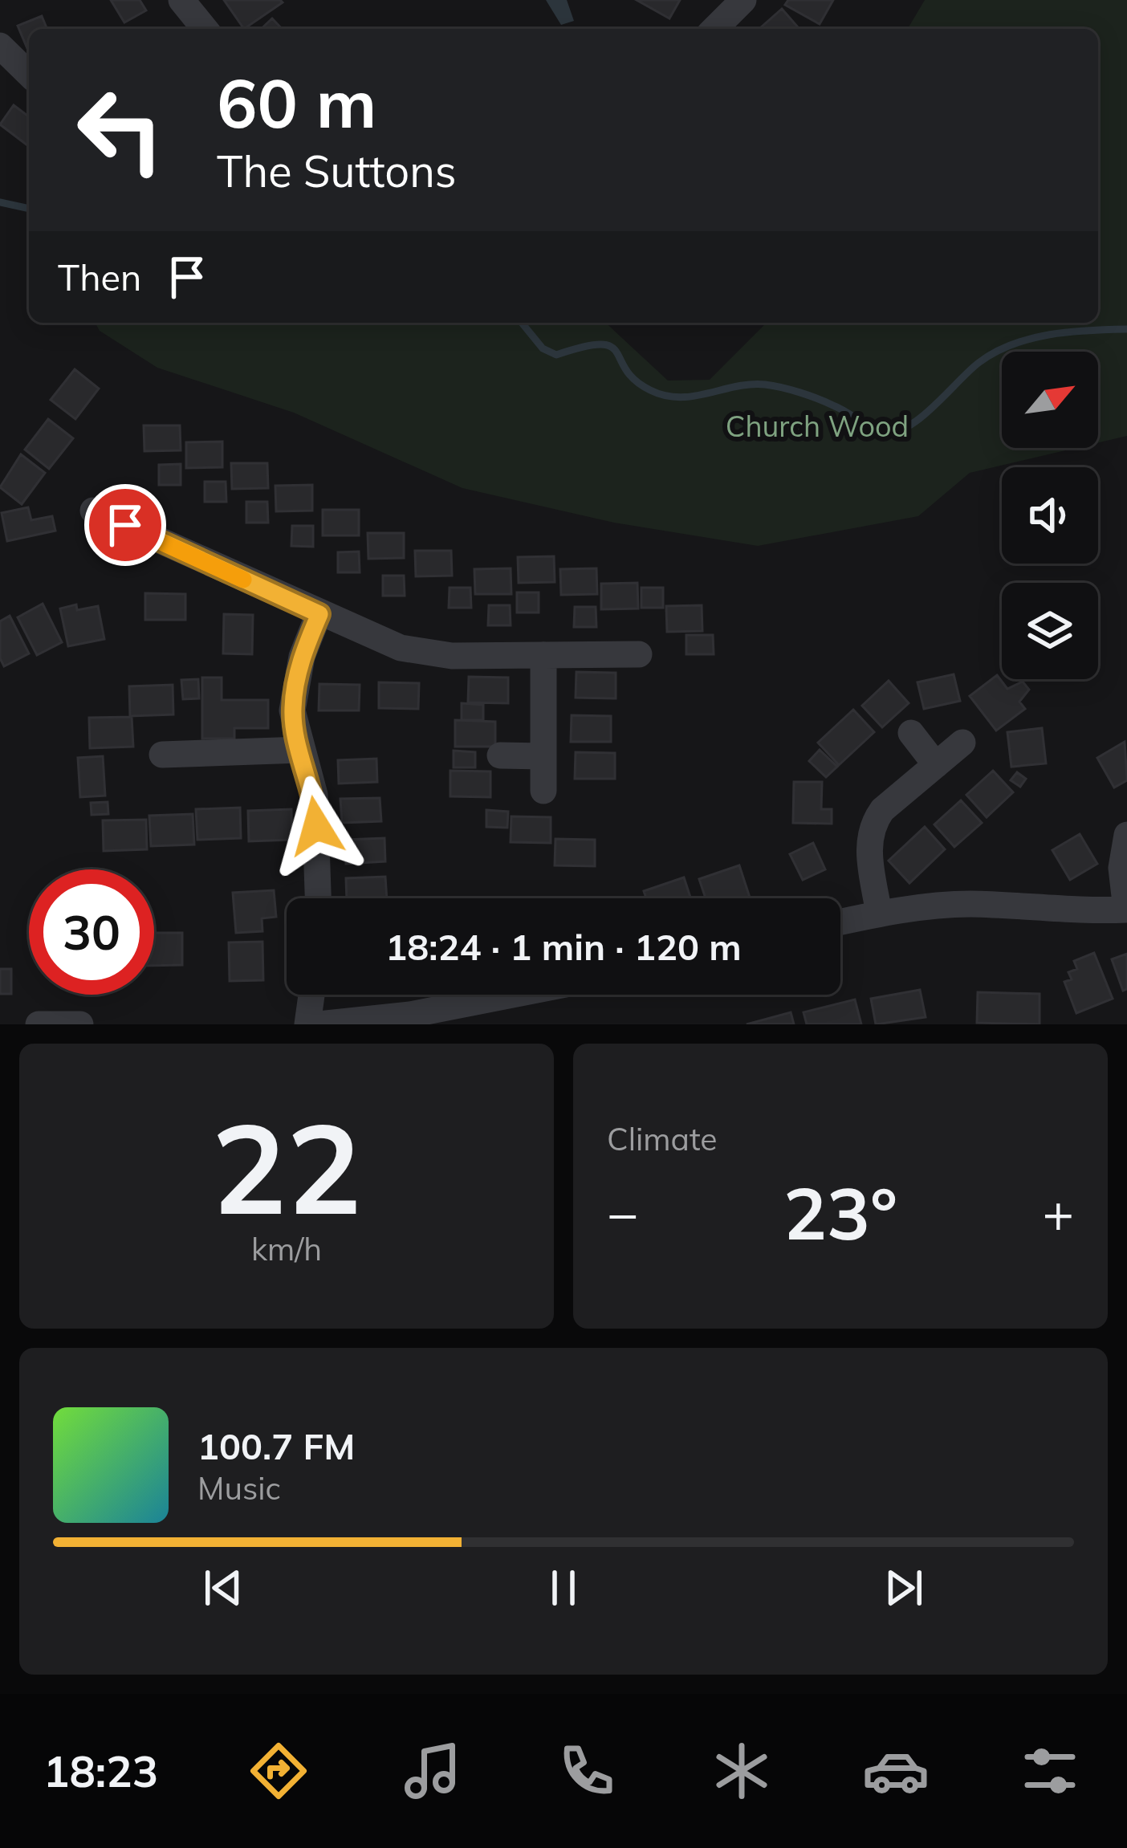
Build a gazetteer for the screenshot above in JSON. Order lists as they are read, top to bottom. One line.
{"parks":["Church Wood"],"north":"top right","page":{"turn":["60 m","The Suttons"],"then":"Then","limit":"30","trip":"18:24 · 1 min · 120 m","tile":[["22","km/h"],"Climate"],"heat":["−","23°","+"],"song":["100.7 FM","Music"],"tabs":"18:23"}}
